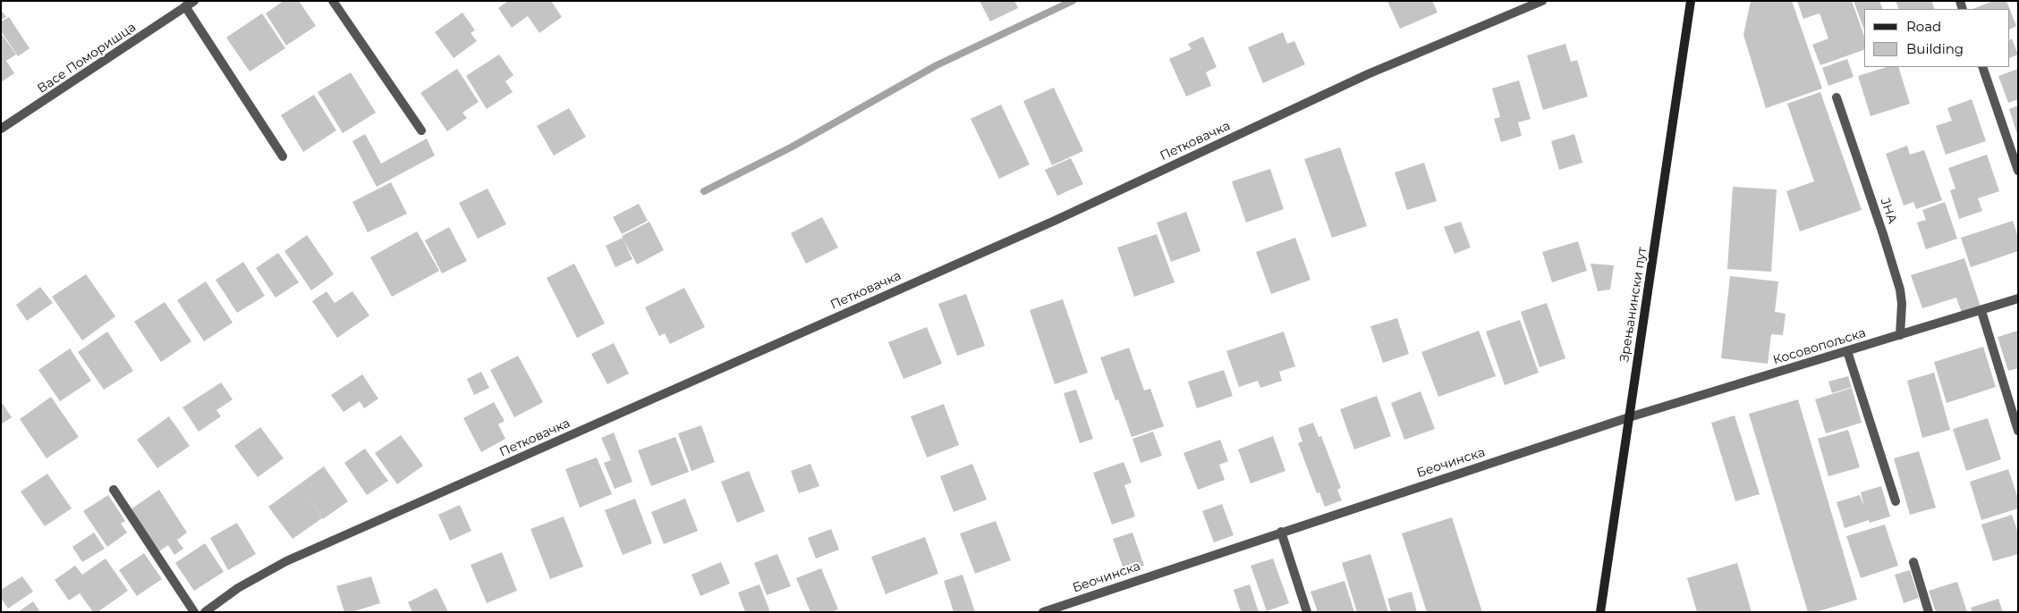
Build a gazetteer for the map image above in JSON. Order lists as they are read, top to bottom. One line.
{"streets":{"main road":["Зрењанински пут"],"street":["Васе Поморишца","Петковачка","ЈНА","Косовопољска","Беочинска"]},"crossings":[["ЈНА","Косовопољска"],["Зрењанински пут","Косовопољска"],["Зрењанински пут","Беочинска"],["Косовопољска","Беочинска"]],"legend":["Road","Building"]}
